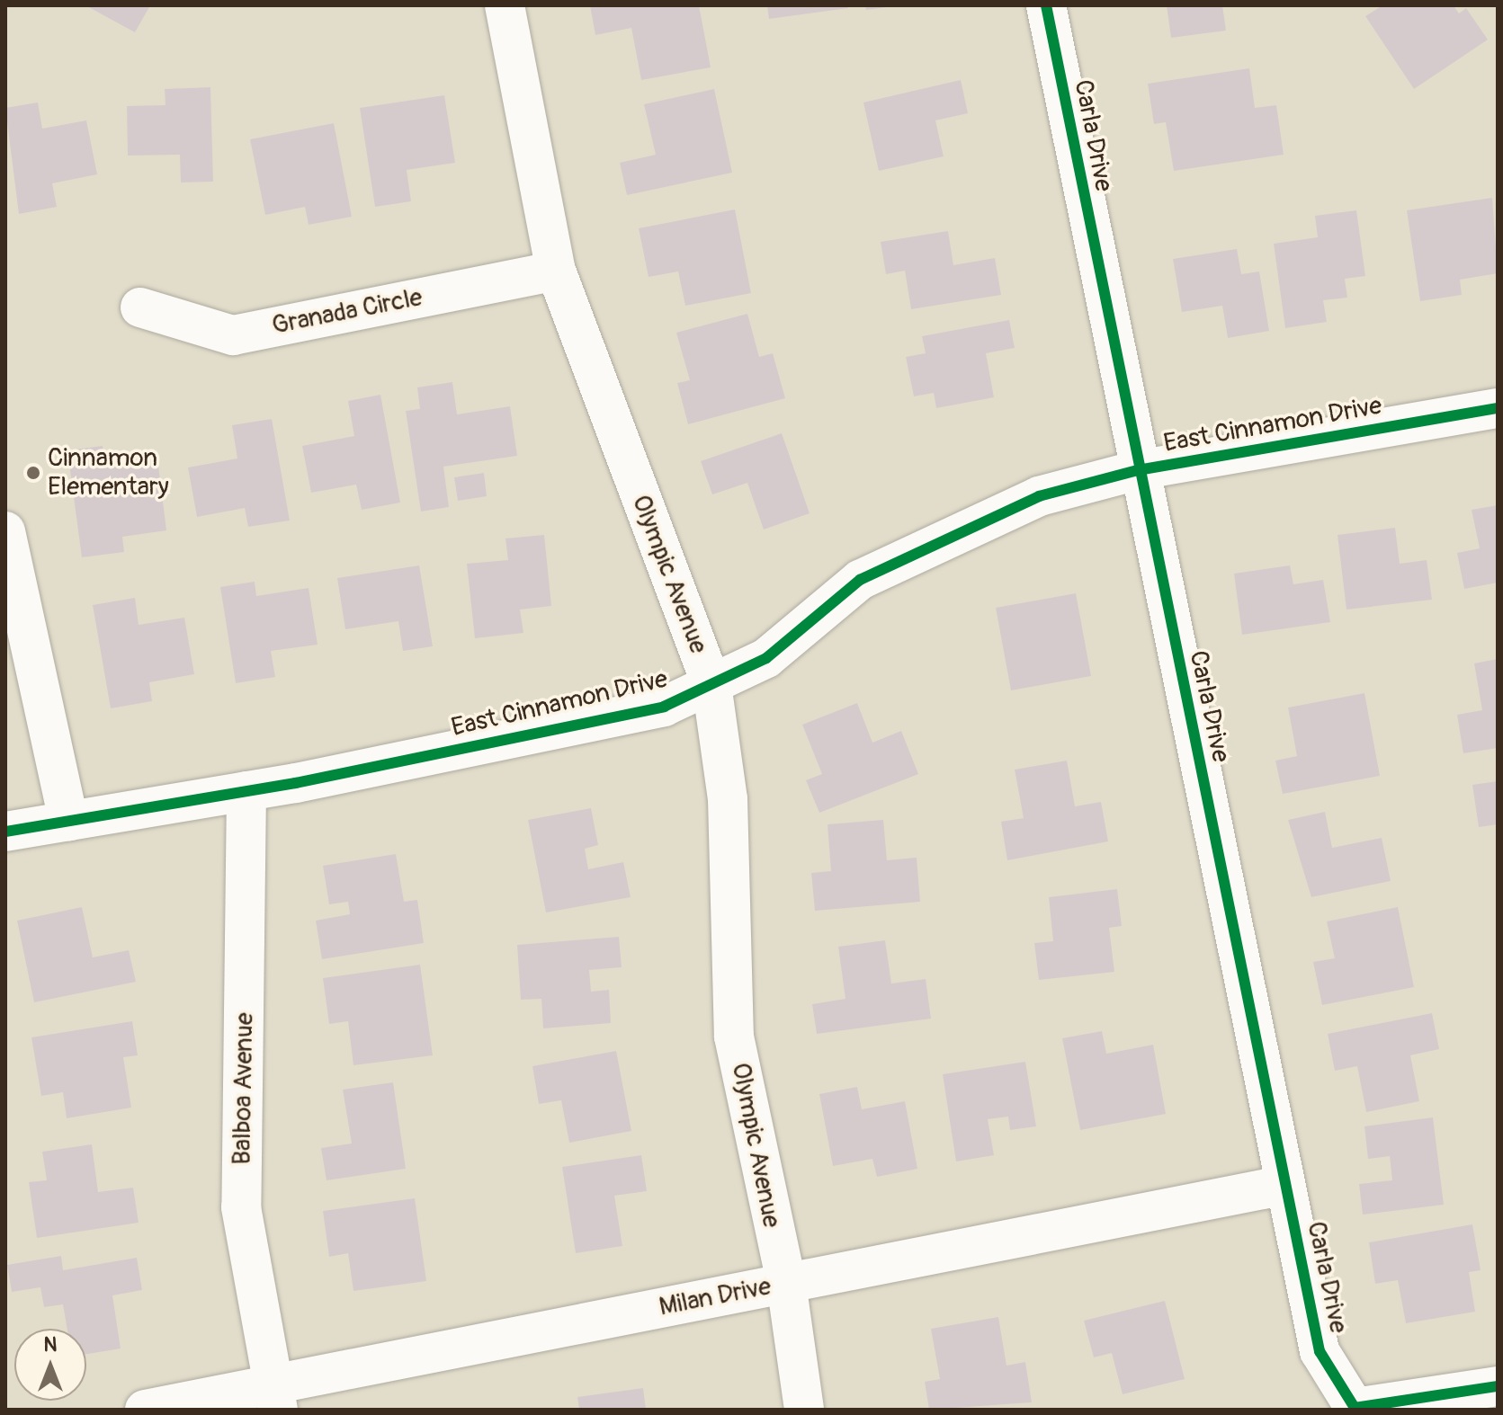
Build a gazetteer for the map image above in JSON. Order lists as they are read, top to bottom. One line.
{"streets":{"street":["Carla Drive","Granada Circle","East Cinnamon Drive","Olympic Avenue","Balboa Avenue","Milan Drive"]},"crossings":[["Carla Drive","East Cinnamon Drive"],["Carla Drive","Milan Drive"],["Granada Circle","Olympic Avenue"],["East Cinnamon Drive","Olympic Avenue"],["East Cinnamon Drive","Balboa Avenue"],["Olympic Avenue","Milan Drive"],["Balboa Avenue","Milan Drive"]],"places":["Cinnamon Elementary"],"north":"top"}
